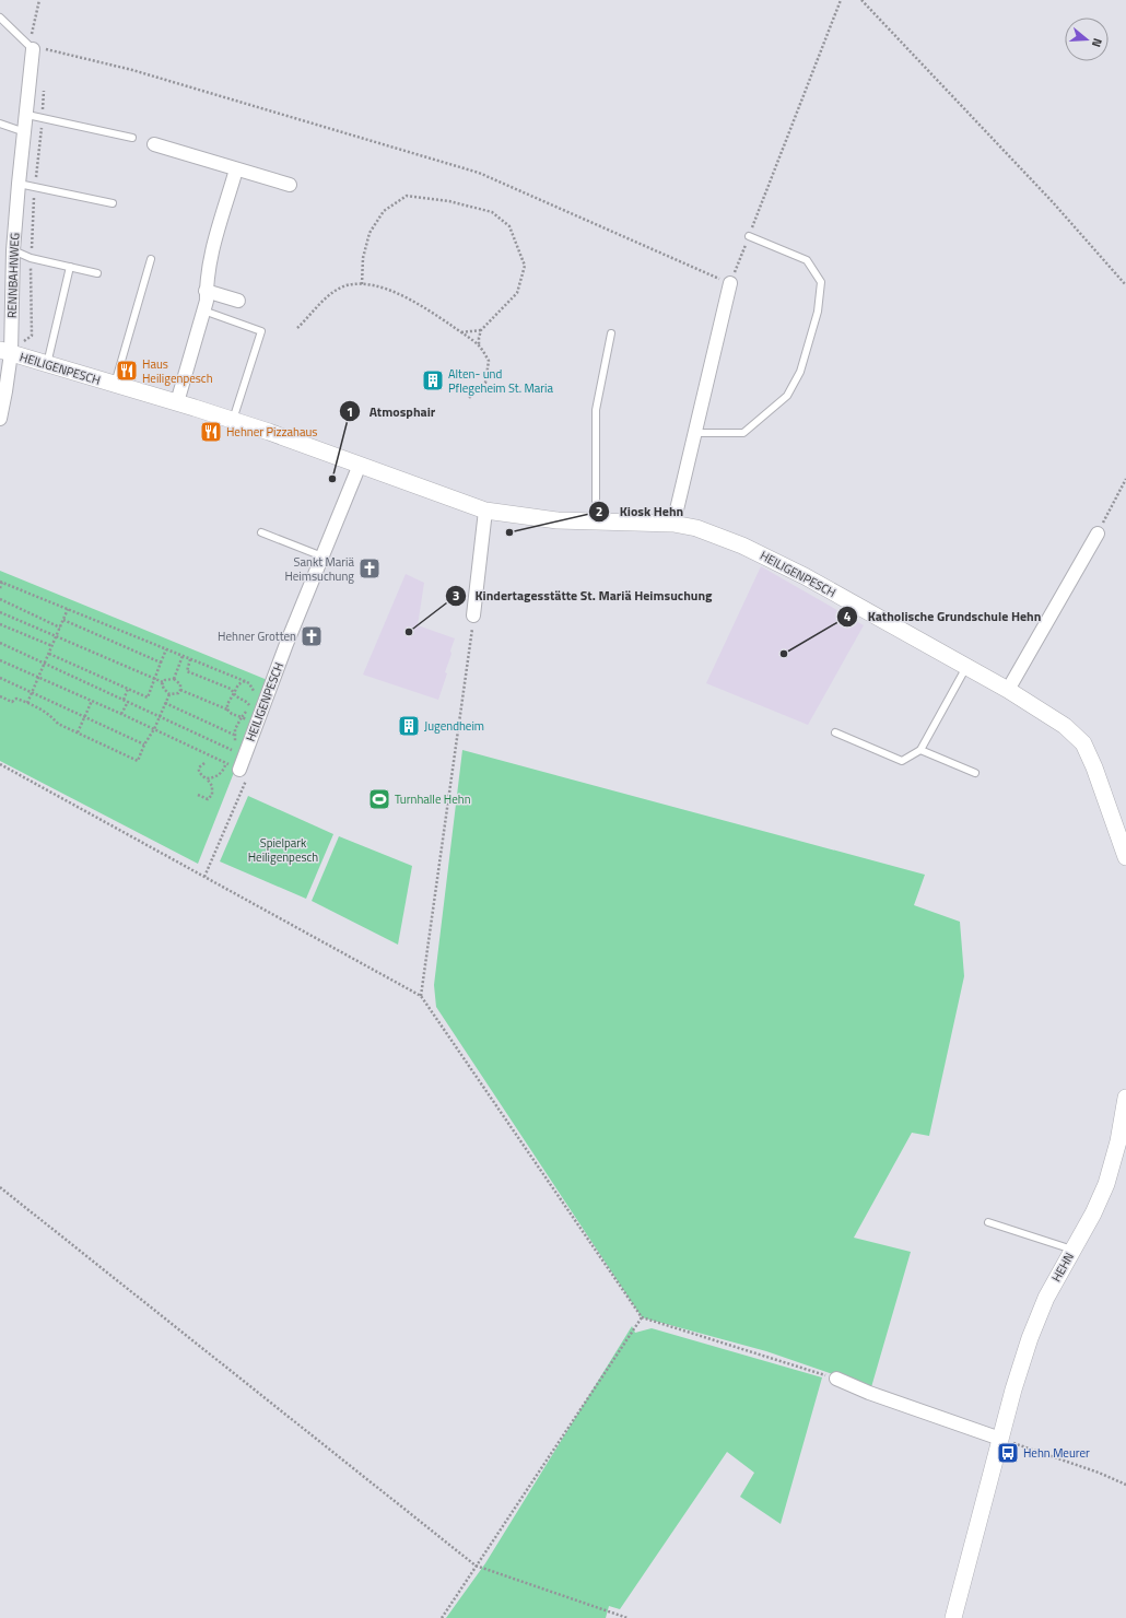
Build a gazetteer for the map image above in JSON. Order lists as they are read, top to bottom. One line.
{"streets":{"street":["RENNBAHNWEG","HEILIGENPESCH","HEHN"]},"crossings":[["RENNBAHNWEG","HEILIGENPESCH"]],"parks":["Spielpark Heiligenpesch"],"places":{"restaurant":["Haus Heiligenpesch","Hehner Pizzahaus"],"building":["Alten- und Pflegeheim St. Maria","Jugendheim"],"other":["Atmosphair","Kiosk Hehn","Kindertagesstätte St. Mariä Heimsuchung","Katholische Grundschule Hehn"],"church":["Sankt Mariä Heimsuchung","Hehner Grotten"],"sports":["Turnhalle Hehn"],"bus stop":["Hehn Meurer"]},"north":"right"}
